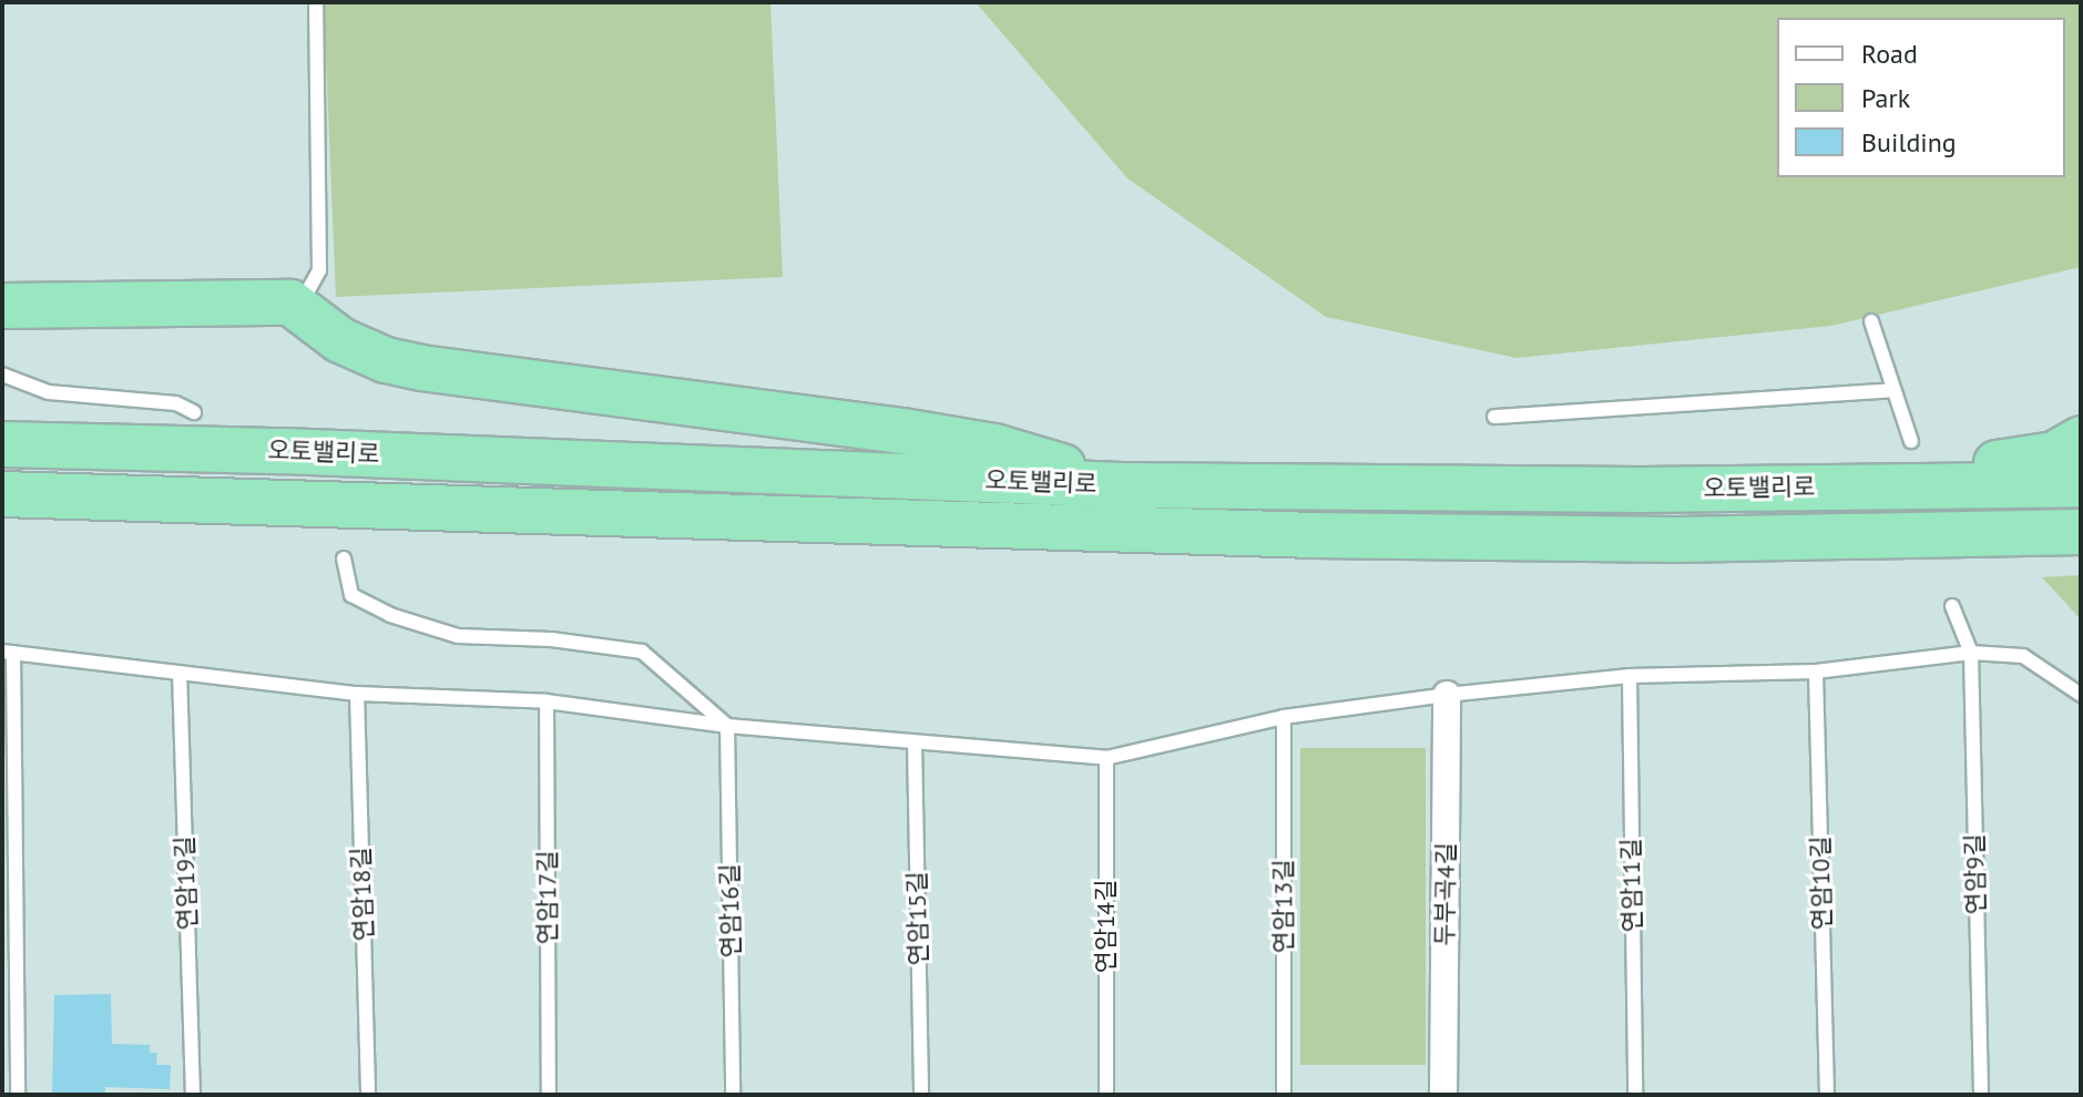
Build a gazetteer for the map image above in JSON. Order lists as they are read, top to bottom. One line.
{"streets":{"highway":["오토밸리로"],"street":["두부곡4길"],"lane":["연암9길","연암19길","연암10길","연암11길","연암18길","연암17길","연암13길","연암16길","연암15길","연암14길"]},"legend":["Road","Park","Building"]}
